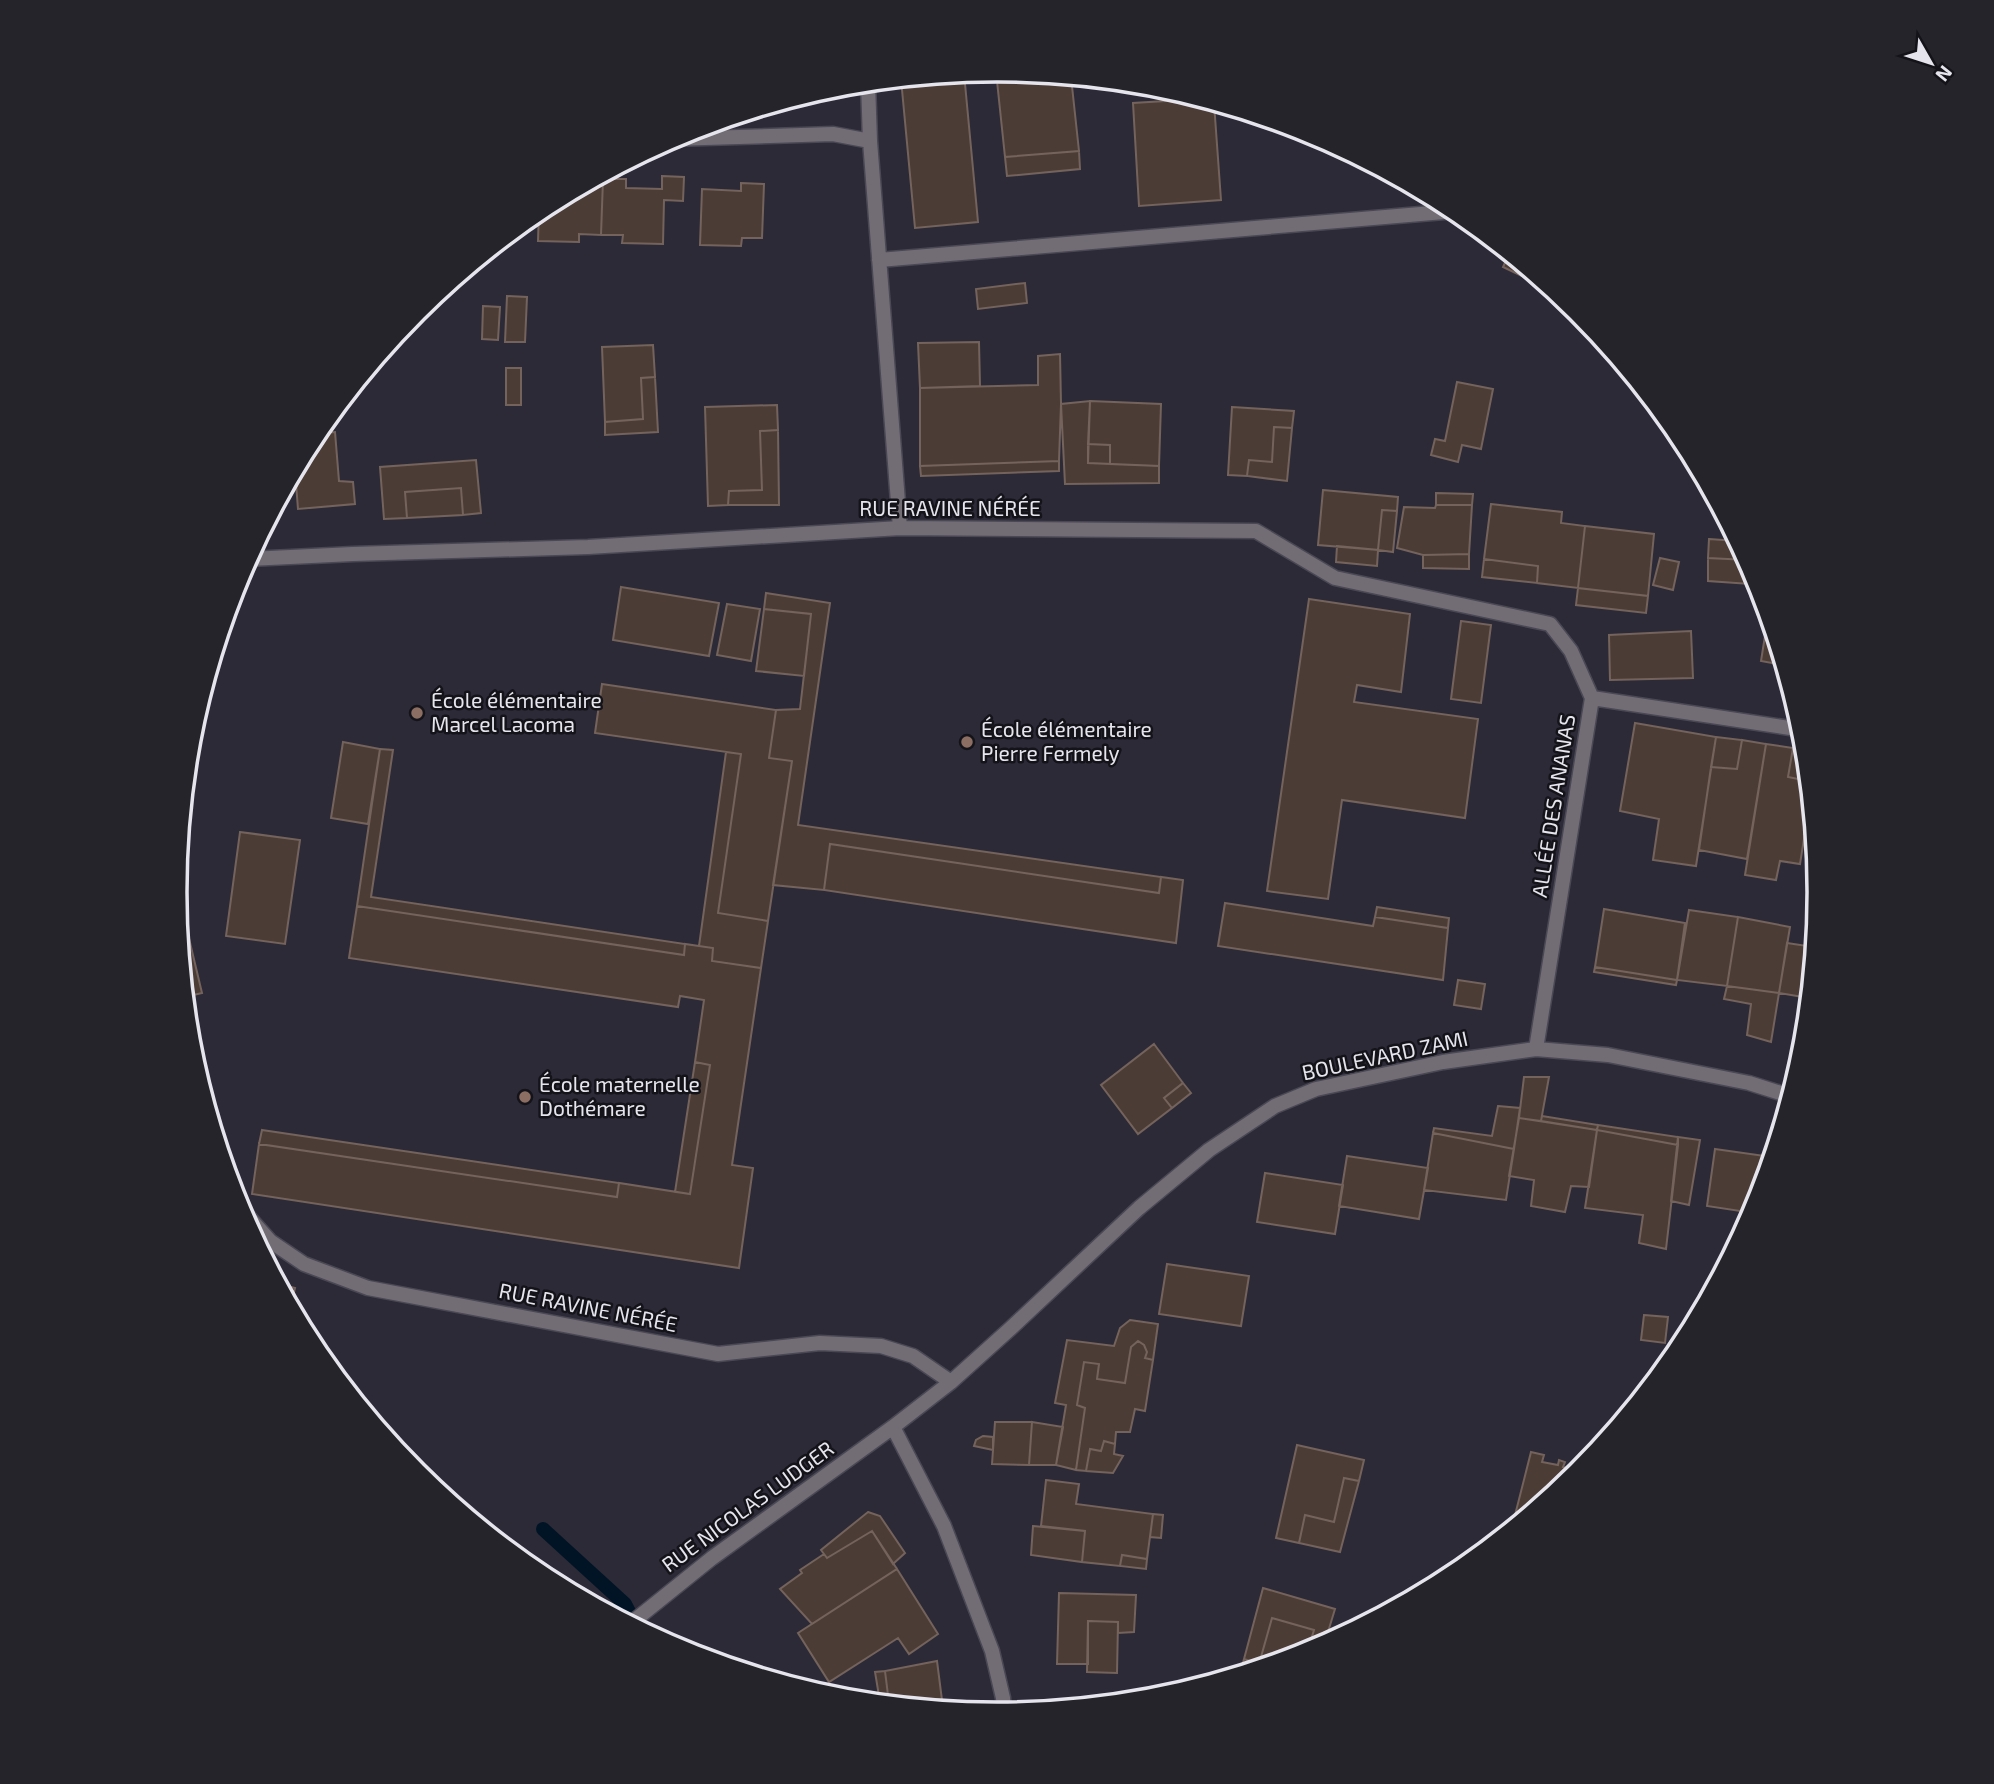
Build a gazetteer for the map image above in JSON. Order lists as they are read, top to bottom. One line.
{"streets":{"street":["RUE RAVINE NÉRÉE","ALLÉE DES ANANAS","BOULEVARD ZAMI","RUE NICOLAS LUDGER"]},"crossings":[["RUE RAVINE NÉRÉE","ALLÉE DES ANANAS"],["RUE RAVINE NÉRÉE","BOULEVARD ZAMI"],["ALLÉE DES ANANAS","BOULEVARD ZAMI"],["BOULEVARD ZAMI","RUE NICOLAS LUDGER"]],"places":["École élémentaire Marcel Lacoma","École élémentaire Pierre Fermely","École maternelle Dothémare"],"north":"bottom right"}
